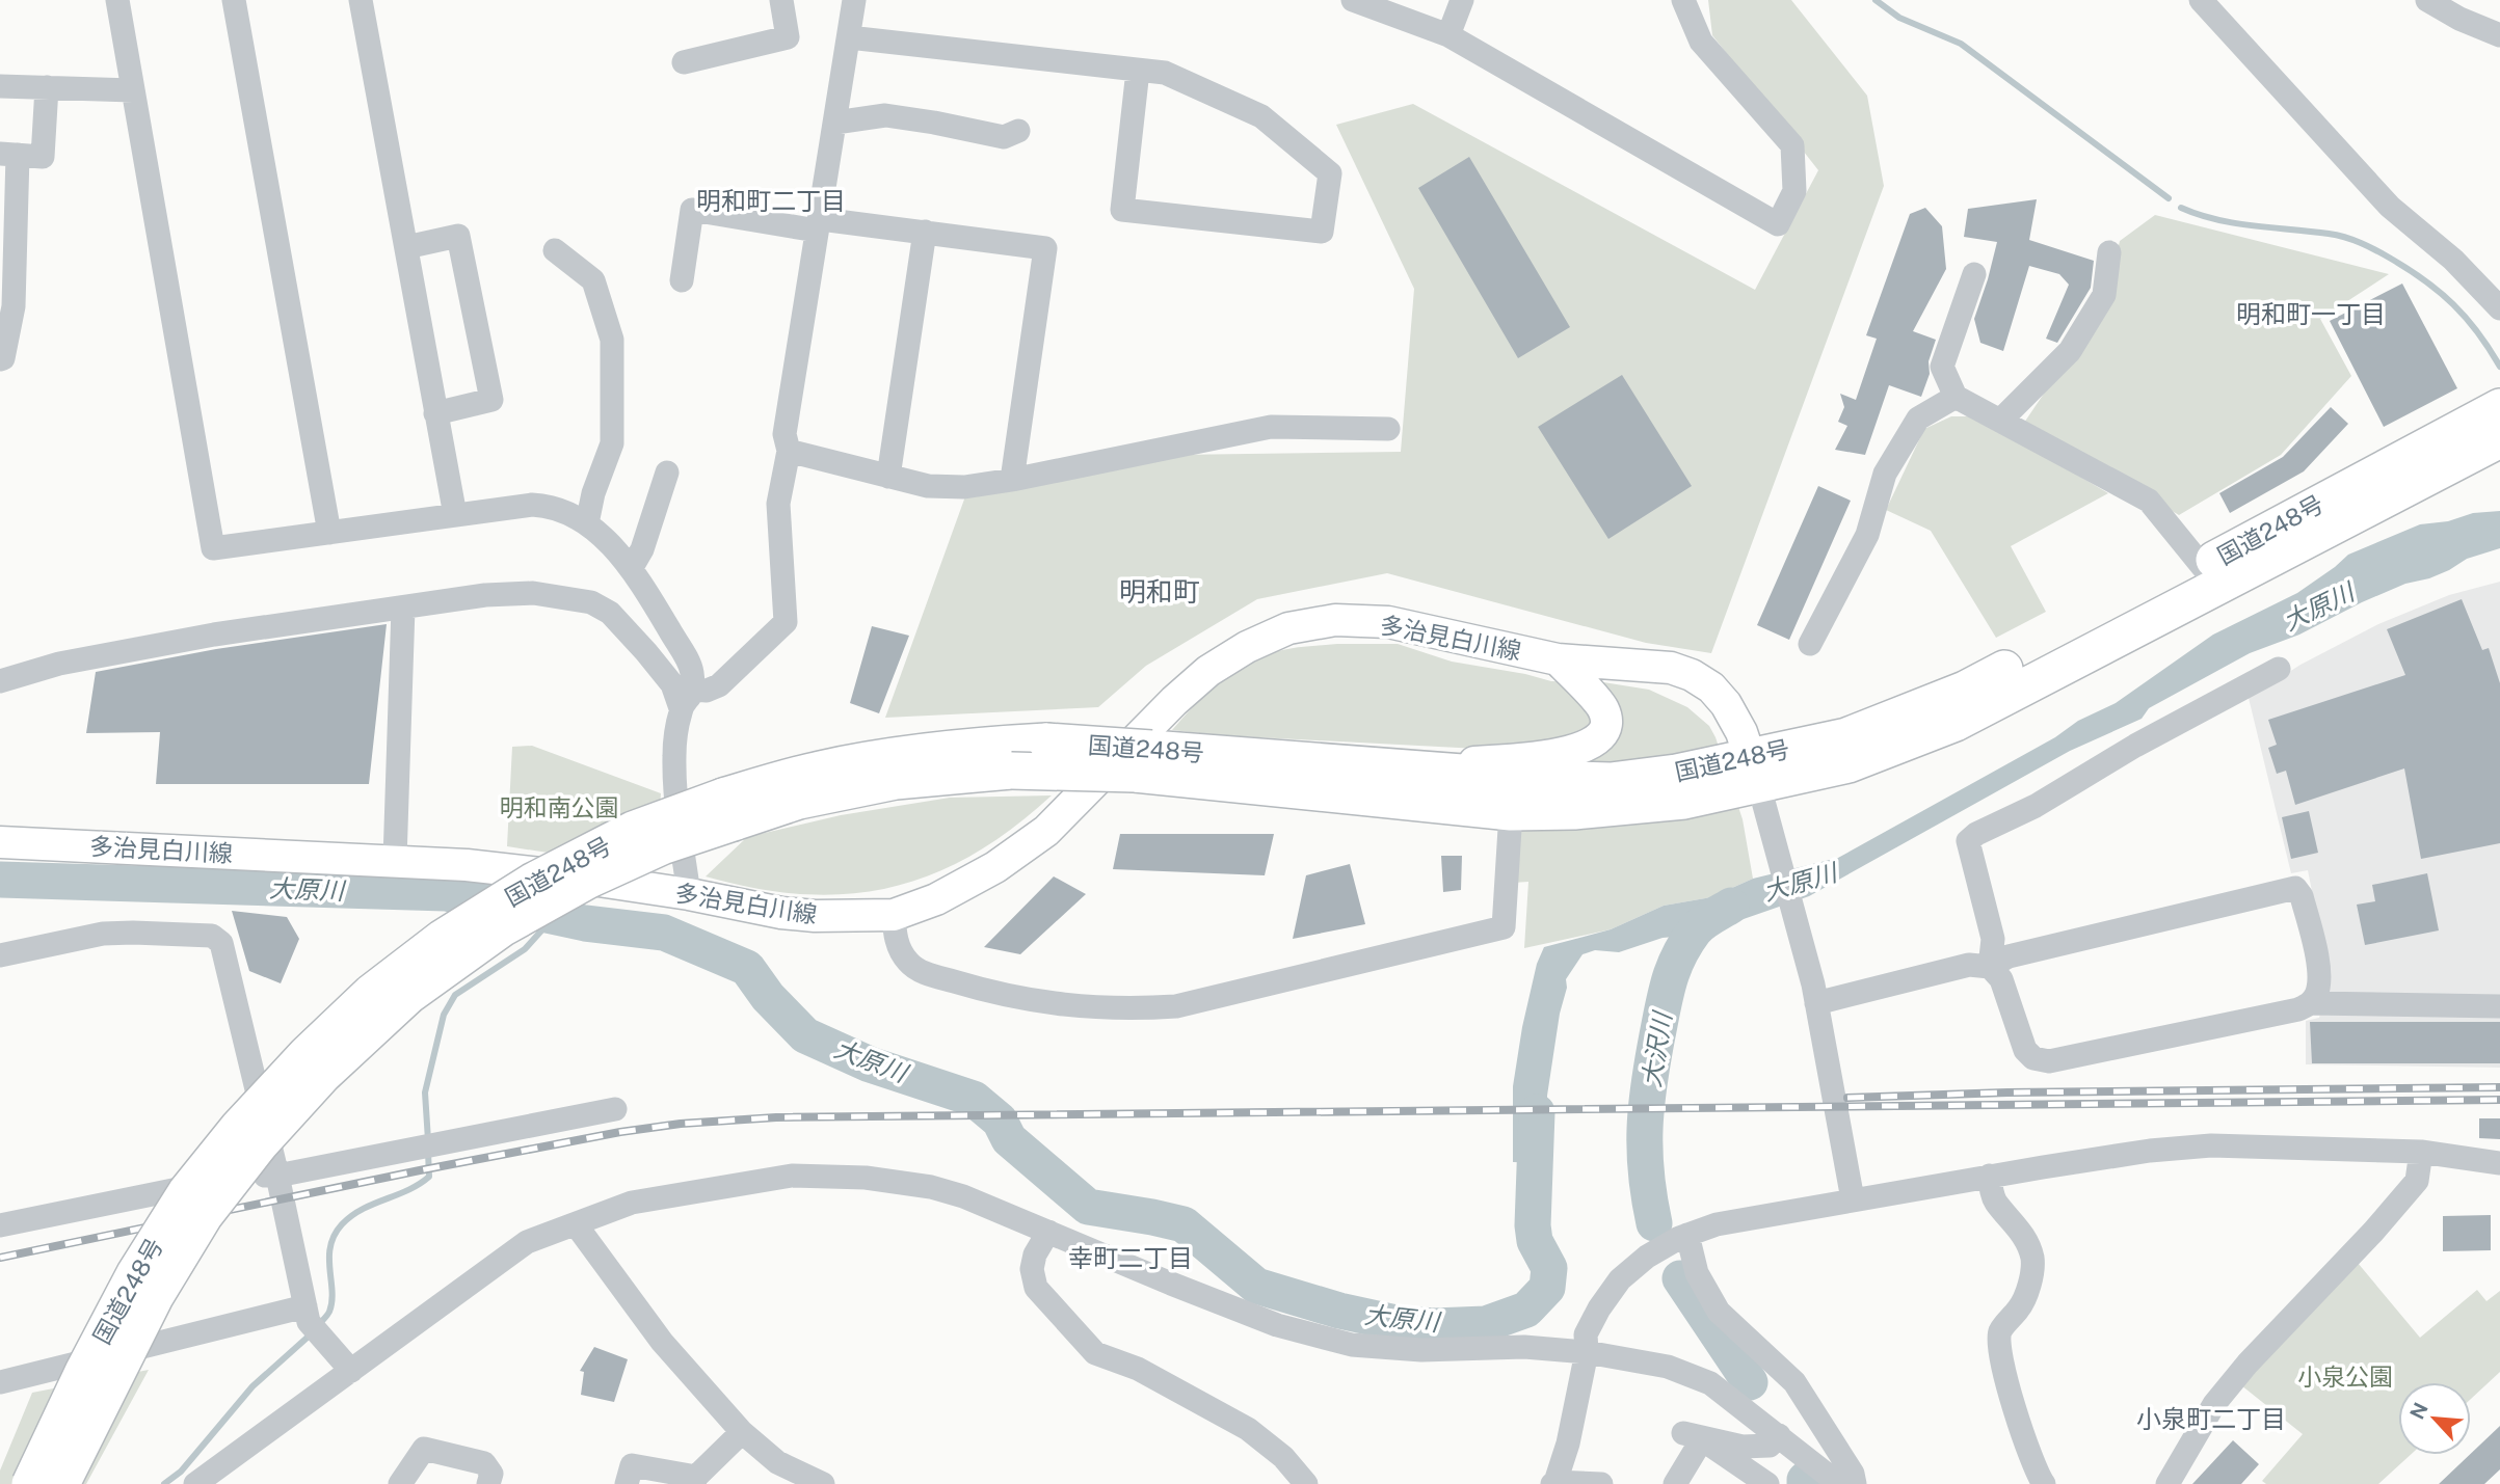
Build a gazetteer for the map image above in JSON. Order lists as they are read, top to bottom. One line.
{"streets":{"highway":["国道248号"],"main road":["多治見白川線"]},"crossings":[["国道248号","多治見白川線"]],"districts":["明和町二丁目","明和町一丁目","明和町","幸町二丁目","小泉町二丁目"],"water":["大原川","大沢川"],"parks":["明和南公園","小泉公園"],"north":"top left"}
